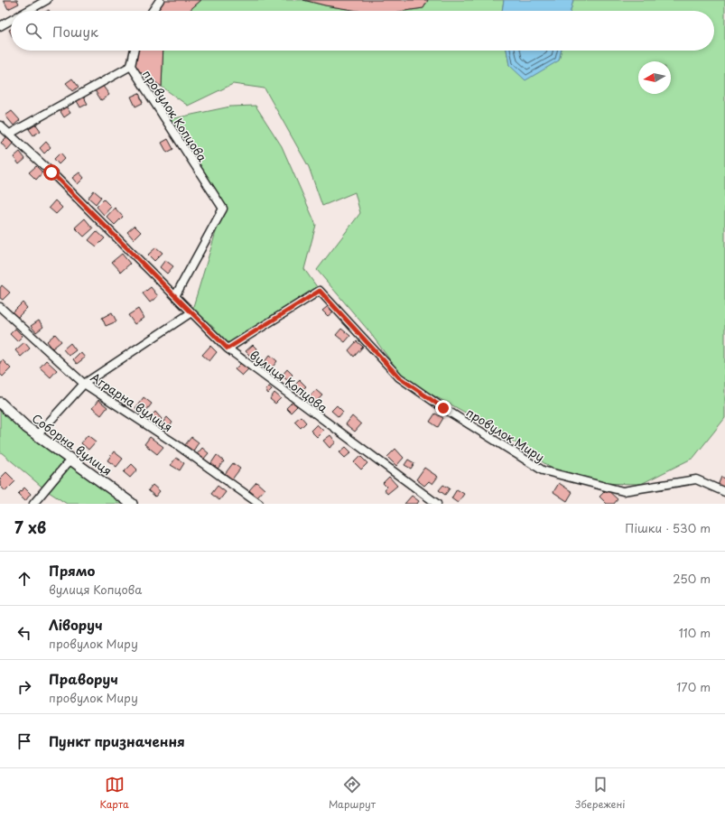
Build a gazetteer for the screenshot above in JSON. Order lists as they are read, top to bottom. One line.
{"streets":{"main road":["Соборна вулиця"],"street":["провулок Копцова","вулиця Копцова","Аграрна вулиця","провулок Миру"]},"crossings":[["провулок Копцова","вулиця Копцова"],["вулиця Копцова","провулок Миру"]],"north":"left","page":{"search":"Пошук","heading":["7 хв","Пішки · 530 m"],"list":[["Прямо","вулиця Копцова","250 m"],["Ліворуч","провулок Миру","110 m"],["Праворуч","провулок Миру","170 m"],"Пункт призначення"],"nav":["Карта","Маршрут","Збережені"]}}
